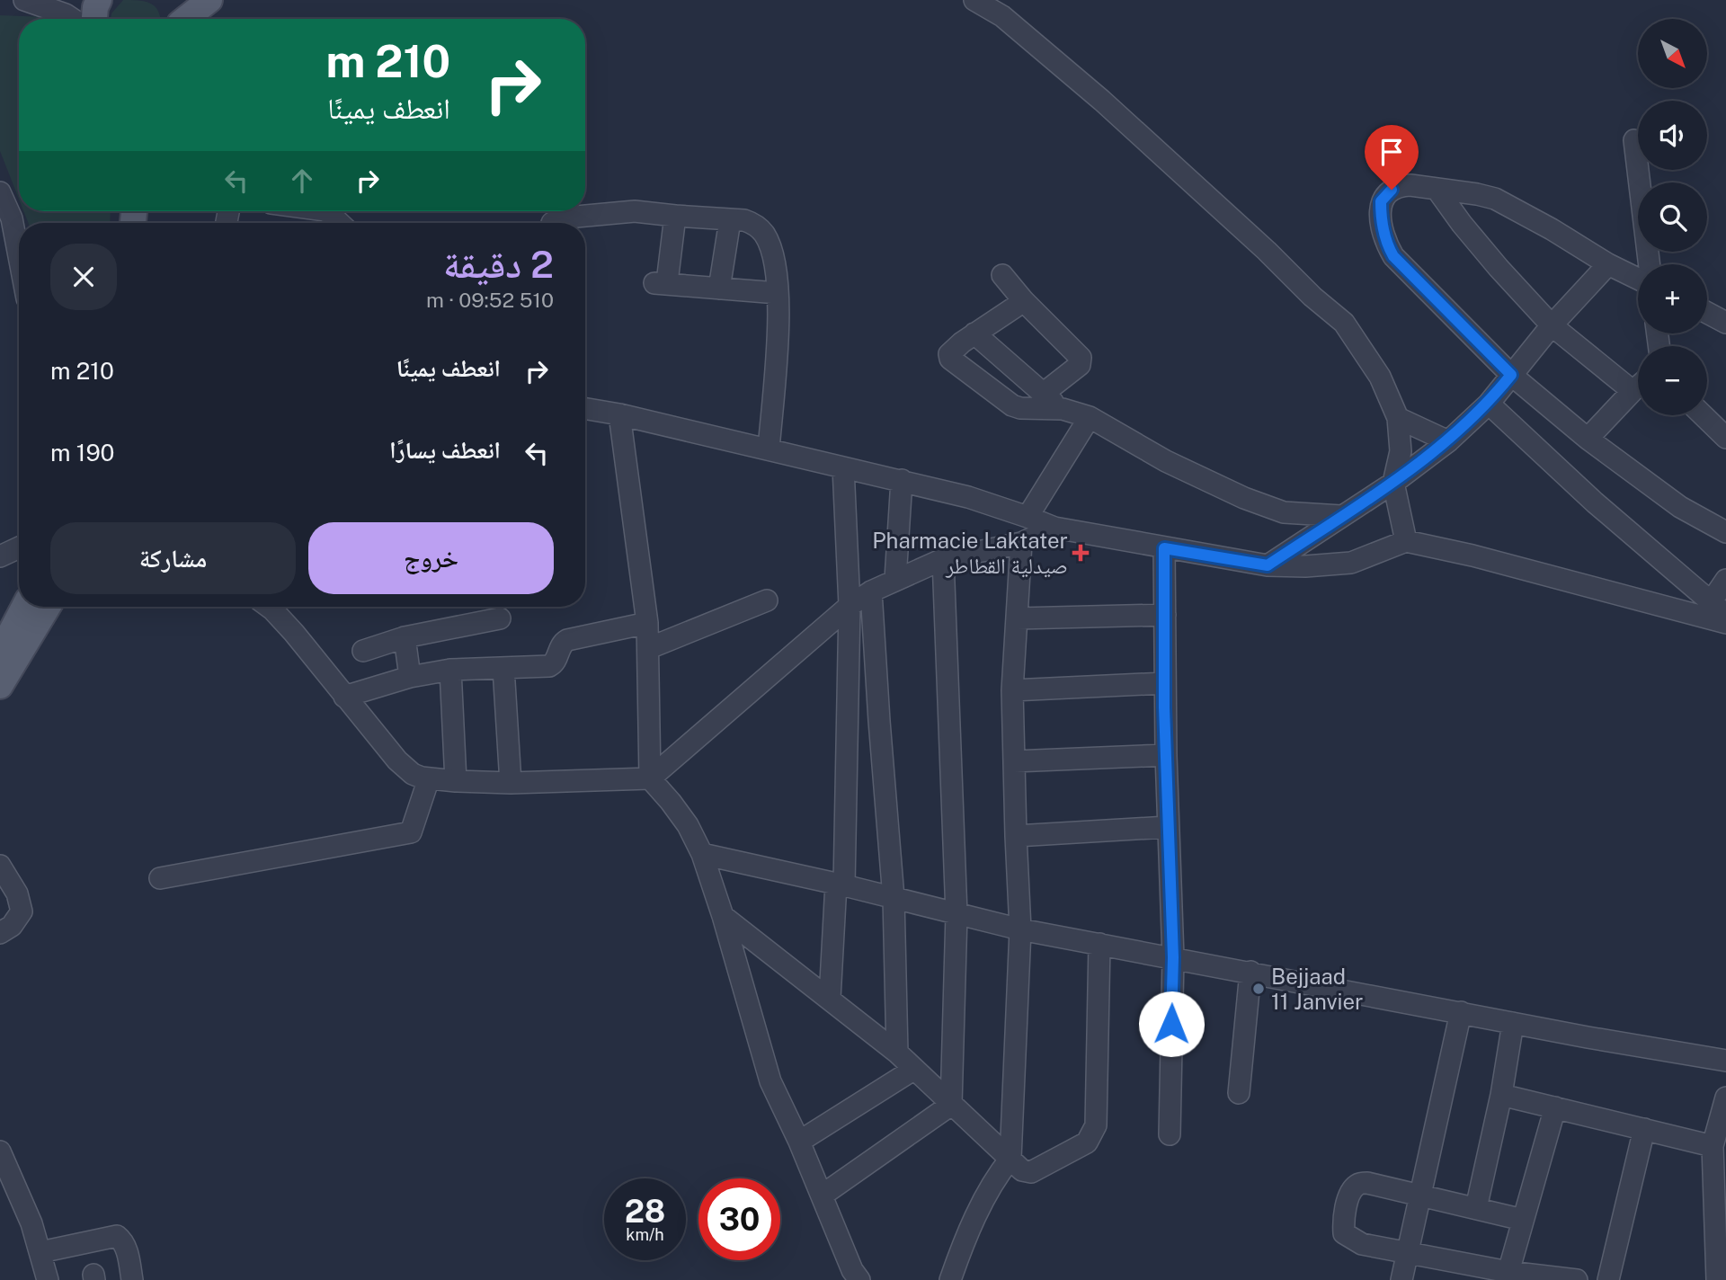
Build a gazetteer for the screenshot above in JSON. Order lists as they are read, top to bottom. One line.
{"places":{"health":["Pharmacie Laktater صيدلية القطاطر"],"other":["Bejjaad 11 Janvier"]},"north":"bottom right","page":{"map_buttons":["+","−"],"turn":["210 m","انعطف يمينًا"],"heading":["2 دقيقة","510 m · 09:52"],"list":[{"name":"انعطف يمينًا","value":"210 m"},{"name":"انعطف يسارًا","value":"190 m"}],"buttons":["خروج","مشاركة"],"speed":"28 km/h","limit":"30"}}
